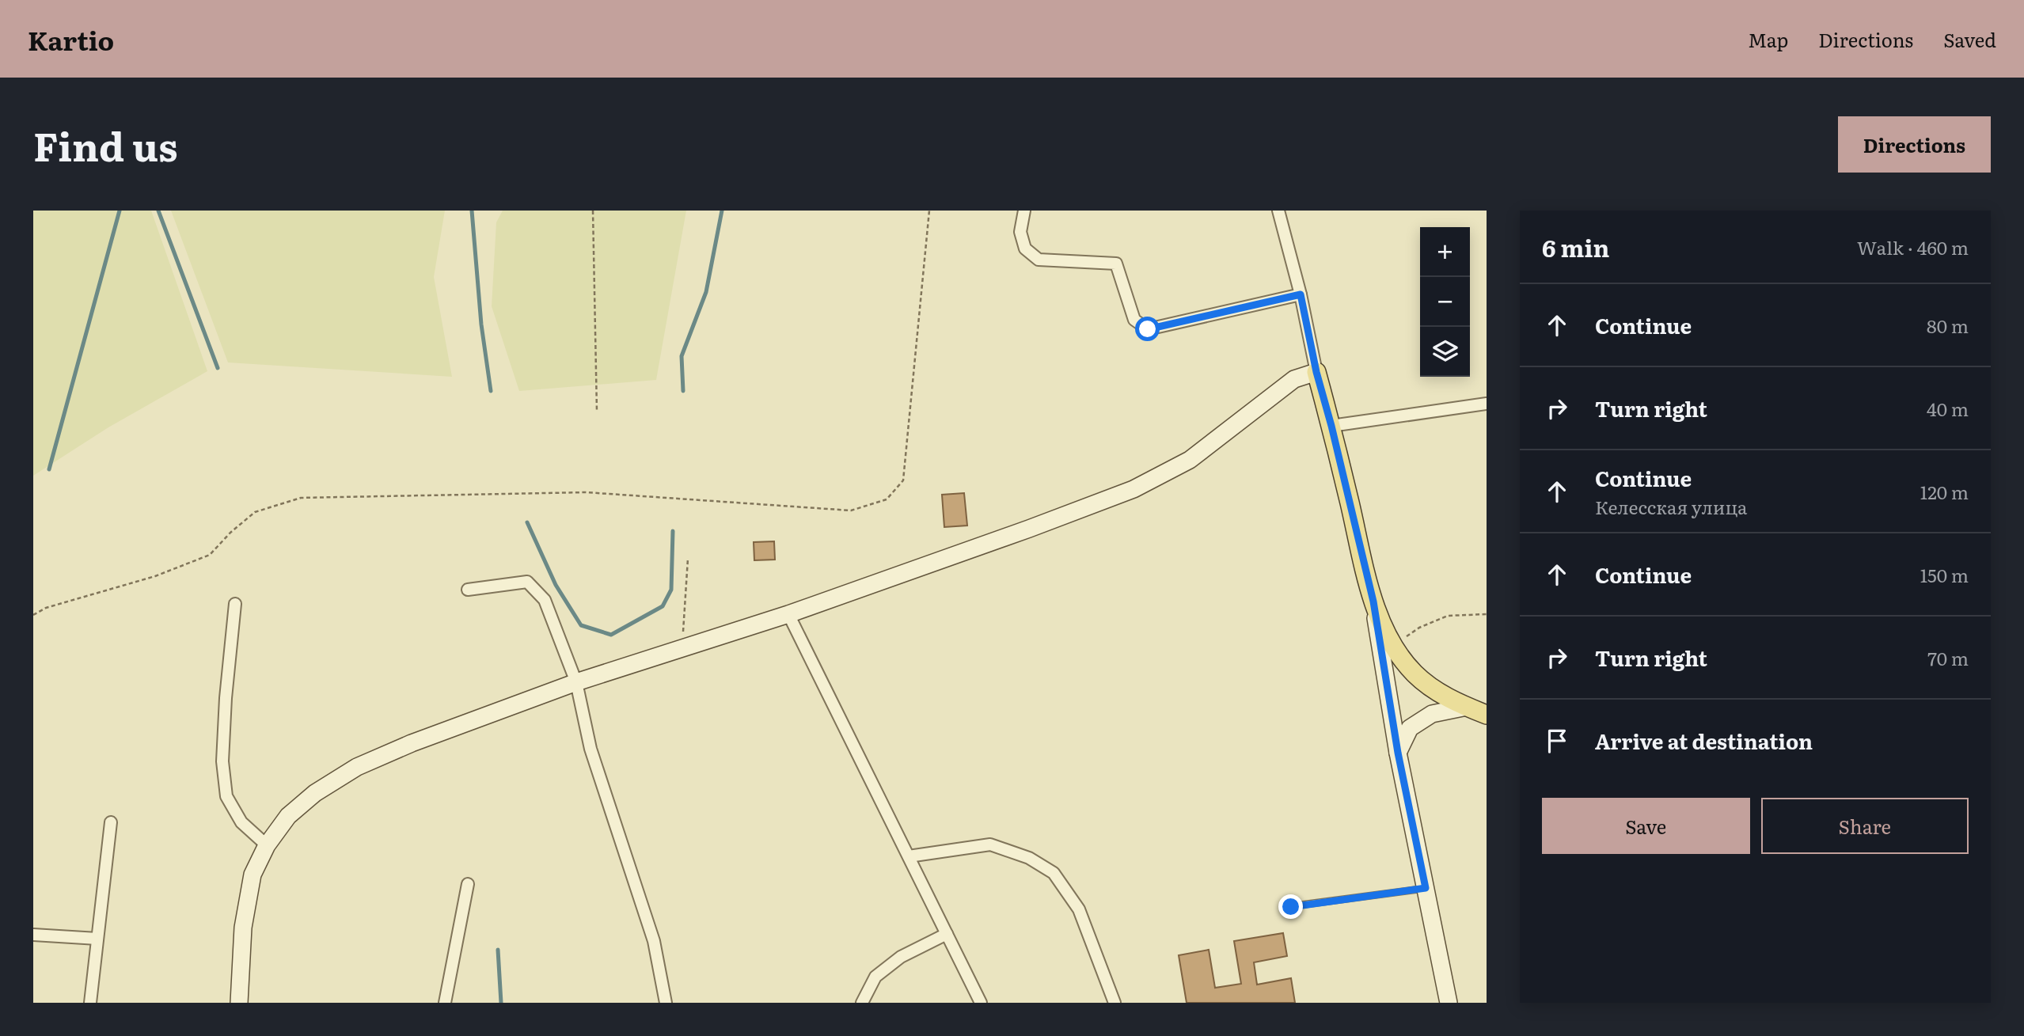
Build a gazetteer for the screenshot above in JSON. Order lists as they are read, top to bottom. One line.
{"page":{"header":"Kartio","nav":["Map","Directions","Saved"],"title":"Find us","buttons":["Directions",["Save","Share"]],"heading":["6 min","Walk · 460 m"],"map_buttons":["+","−"],"list":[["Continue","80 m"],["Turn right","40 m"],["Continue","Келесская улица","120 m"],["Continue","150 m"],["Turn right","70 m"],"Arrive at destination"]}}
